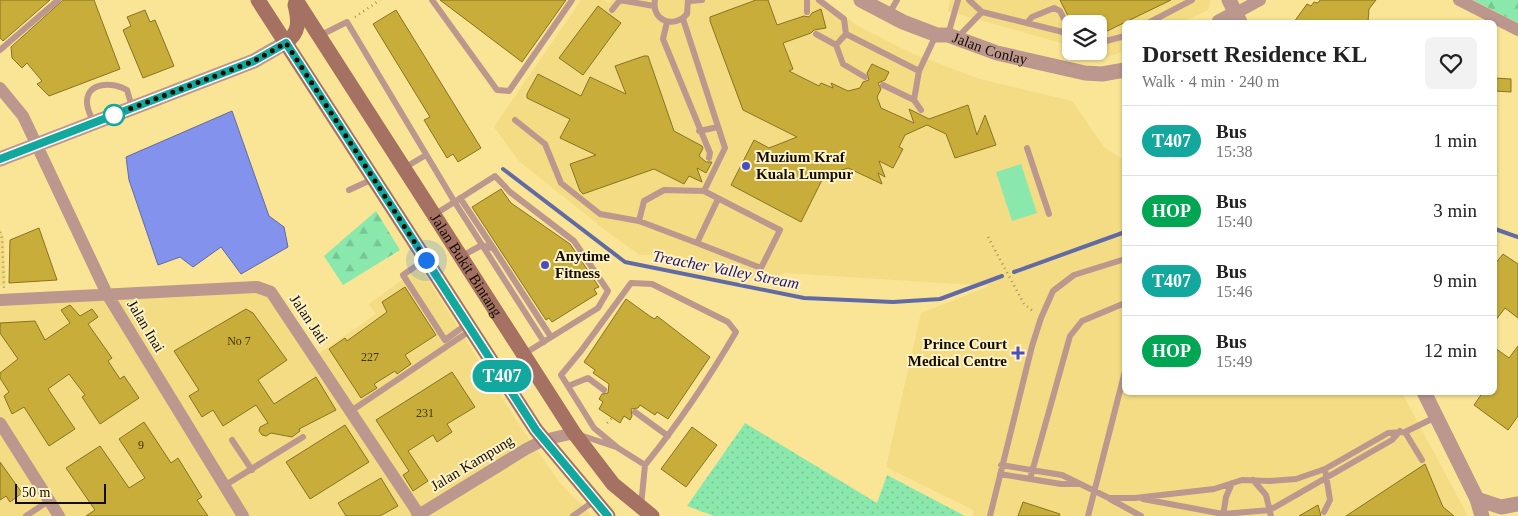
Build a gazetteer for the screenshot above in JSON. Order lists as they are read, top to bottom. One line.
{"streets":{"main road":["Jalan Bukit Bintang"],"street":["Jalan Conlay","Jalan Jati","Jalan Inai","Jalan Kampung"]},"crossings":[["Jalan Bukit Bintang","Jalan Kampung"],["Jalan Jati","Jalan Inai"],["Jalan Jati","Jalan Kampung"]],"water":["Treacher Valley Stream"],"places":{"other":["Muzium Kraf Kuala Lumpur","Anytime Fitness"],"health":["Prince Court Medical Centre"]},"lines":["bus line T407"],"house_numbers":["No 7","227","231","9"],"scale_bar":"50 m","page":{"on_map":"T407","heading":["Dorsett Residence KL","Walk · 4 min · 240 m"],"list":[{"mark":"T407","name":"Bus","note":"15:38","value":"1 min"},{"mark":"HOP","name":"Bus","note":"15:40","value":"3 min"},{"mark":"T407","name":"Bus","note":"15:46","value":"9 min"},{"mark":"HOP","name":"Bus","note":"15:49","value":"12 min"}],"scale":"50 m"}}
